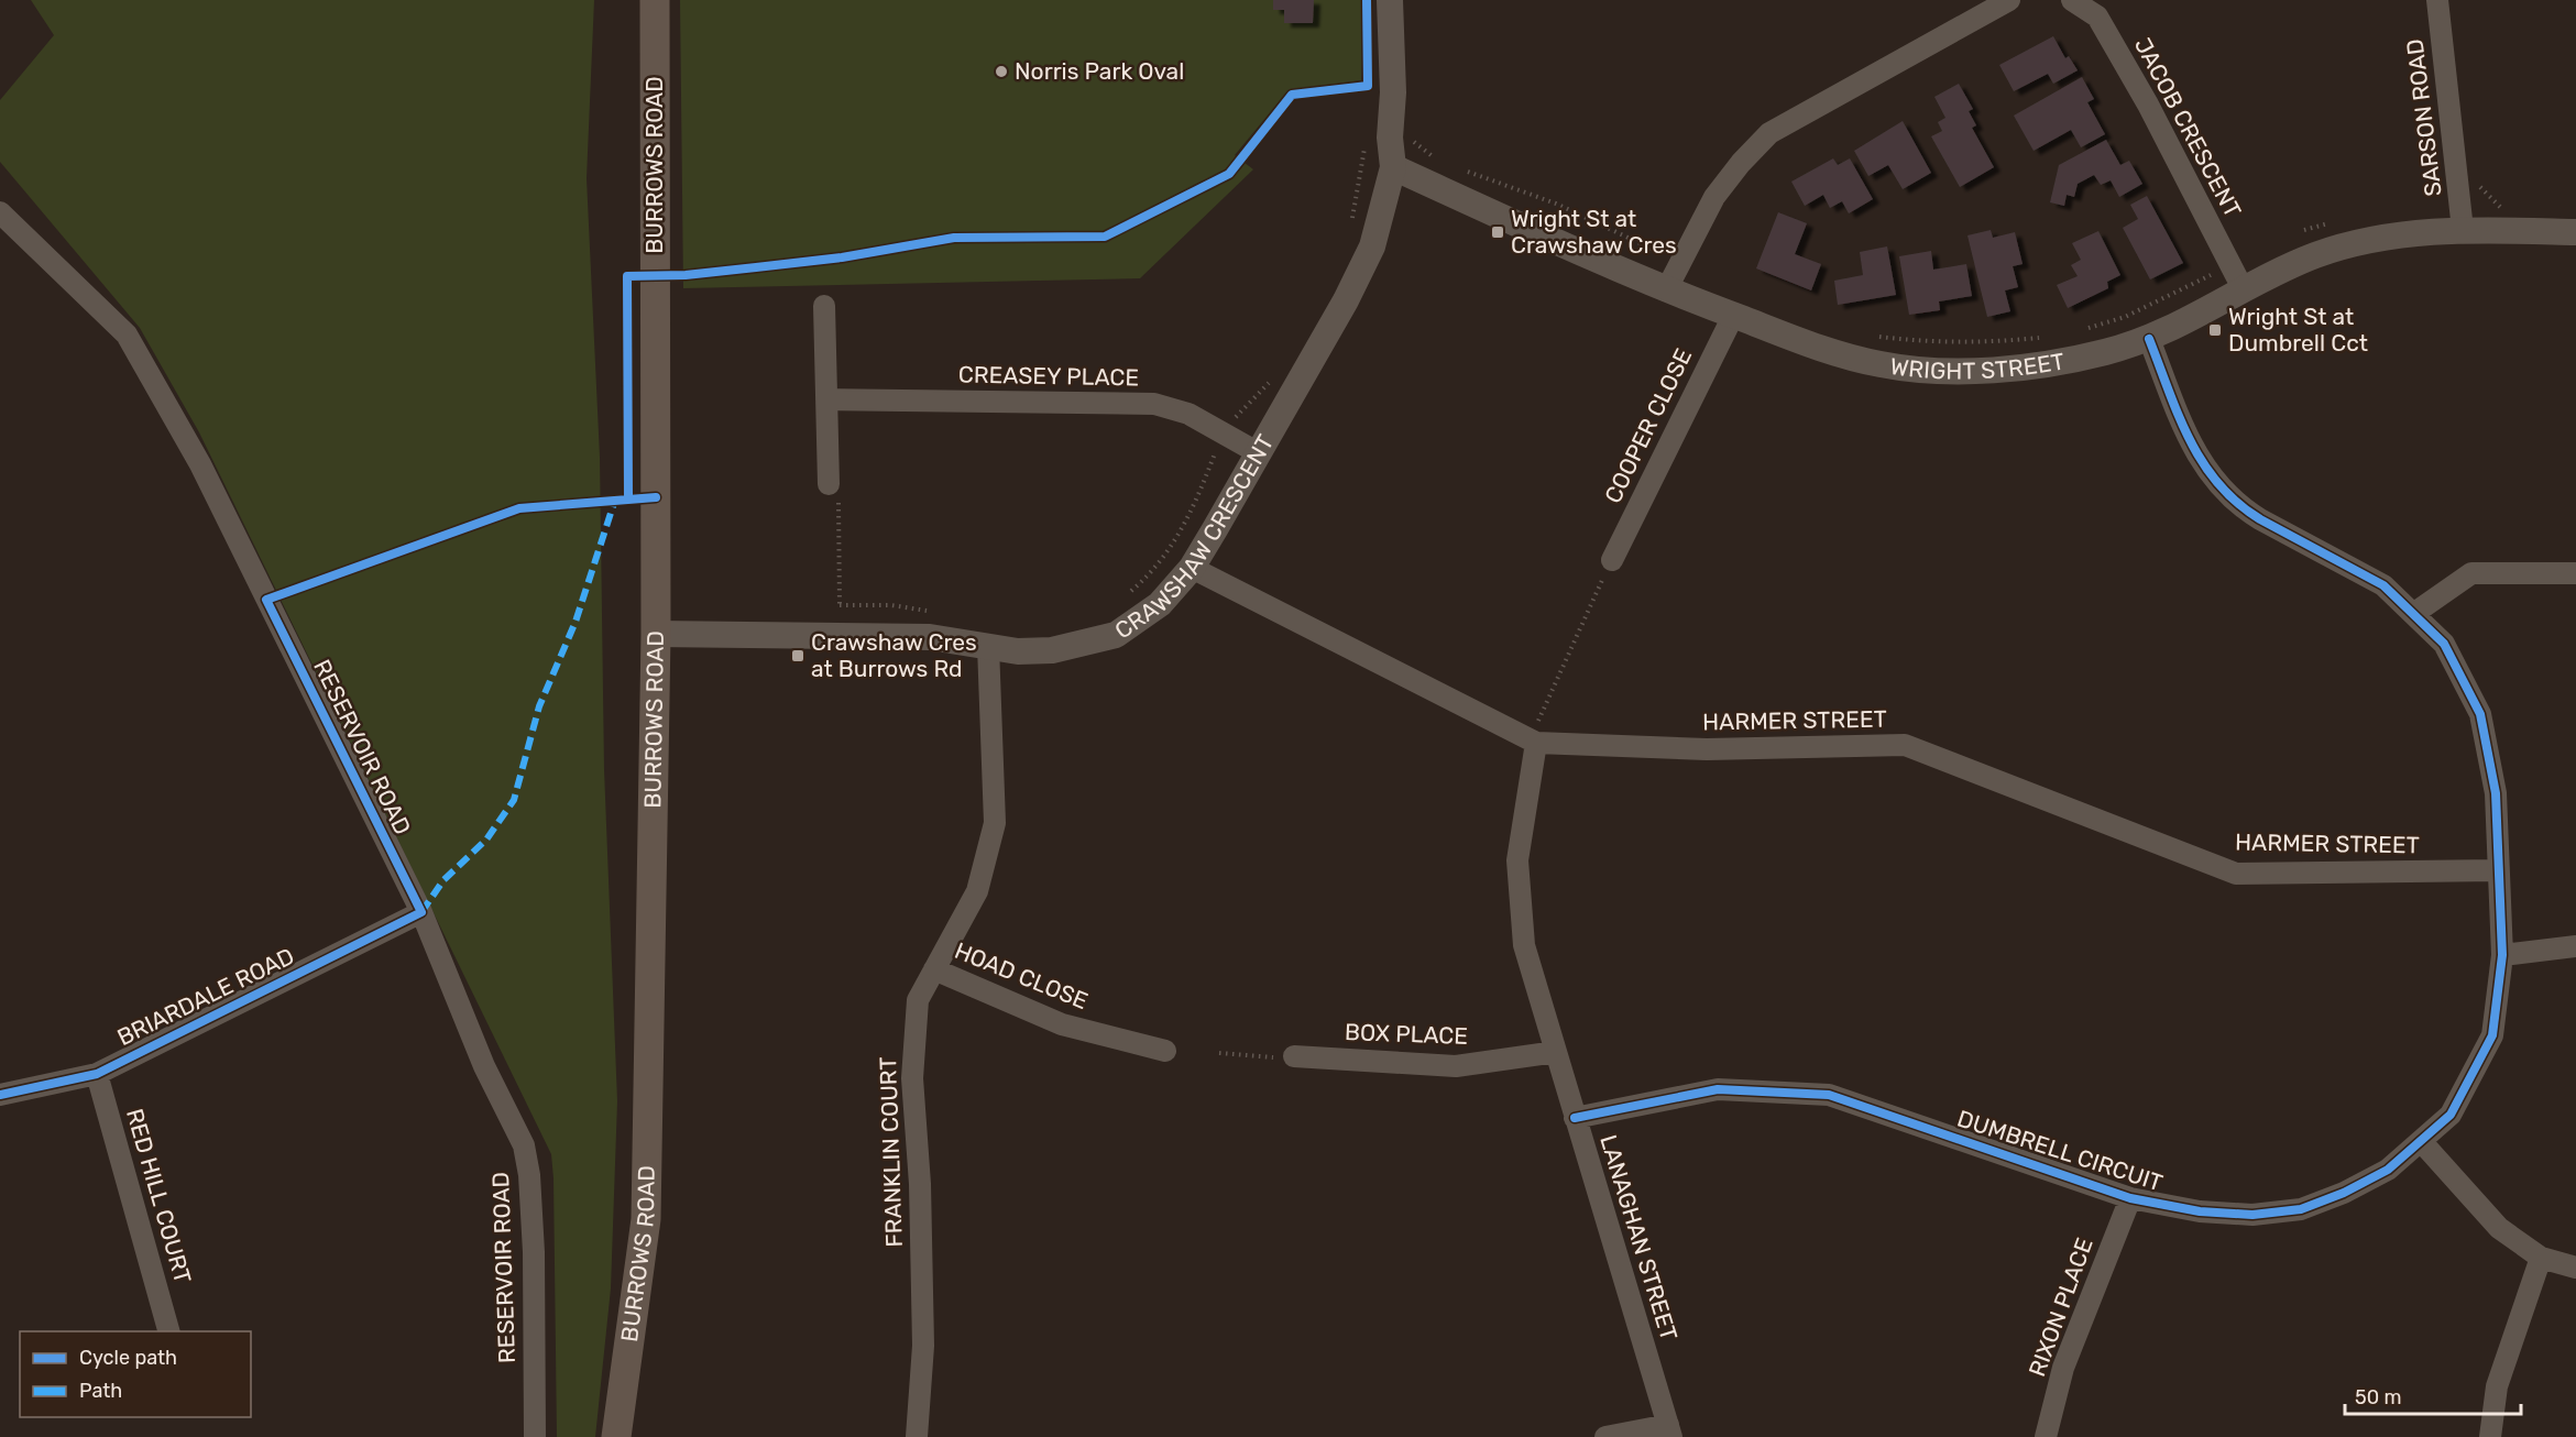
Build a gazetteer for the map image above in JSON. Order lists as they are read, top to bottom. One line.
{"streets":{"main road":["BURROWS ROAD"],"street":["SARSON ROAD","JACOB CRESCENT","WRIGHT STREET","CREASEY PLACE","COOPER CLOSE","CRAWSHAW CRESCENT","HARMER STREET","RESERVOIR ROAD","HOAD CLOSE","BRIARDALE ROAD","BOX PLACE","DUMBRELL CIRCUIT","FRANKLIN COURT","RED HILL COURT","LANAGHAN STREET","RIXON PLACE"]},"crossings":[["SARSON ROAD","WRIGHT STREET"],["JACOB CRESCENT","WRIGHT STREET"],["BURROWS ROAD","CRAWSHAW CRESCENT"],["WRIGHT STREET","COOPER CLOSE"],["WRIGHT STREET","CRAWSHAW CRESCENT"],["WRIGHT STREET","DUMBRELL CIRCUIT"],["CREASEY PLACE","CRAWSHAW CRESCENT"],["CRAWSHAW CRESCENT","HARMER STREET"],["CRAWSHAW CRESCENT","FRANKLIN COURT"],["HARMER STREET","DUMBRELL CIRCUIT"],["HARMER STREET","LANAGHAN STREET"],["RESERVOIR ROAD","BRIARDALE ROAD"],["HOAD CLOSE","FRANKLIN COURT"],["BRIARDALE ROAD","RED HILL COURT"],["BOX PLACE","LANAGHAN STREET"],["DUMBRELL CIRCUIT","LANAGHAN STREET"],["DUMBRELL CIRCUIT","RIXON PLACE"]],"places":{"other":["Norris Park Oval"],"transit":["Wright St at Crawshaw Cres","Wright St at Dumbrell Cct","Crawshaw Cres at Burrows Rd"]},"legend":["Cycle path","Path"],"scale_bar":"50 m"}
